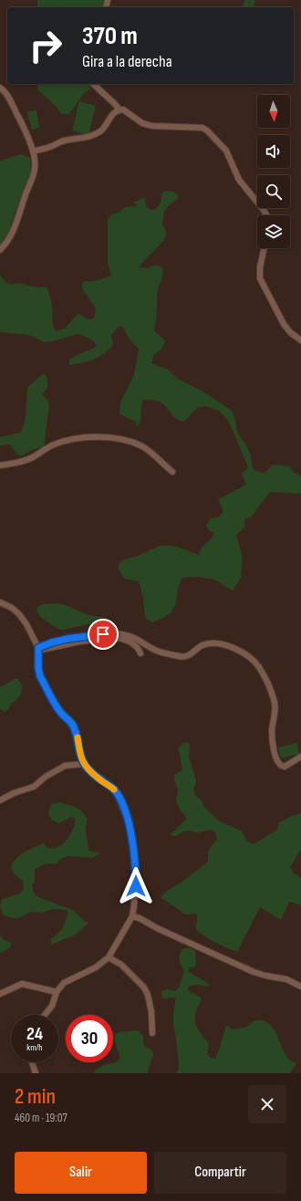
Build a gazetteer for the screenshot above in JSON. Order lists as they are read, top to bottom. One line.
{"north":"bottom","page":{"turn":["370 m","Gira a la derecha"],"speed":"24 km/h","limit":"30","heading":["2 min","460 m · 19:07"],"buttons":["Salir","Compartir"]}}
